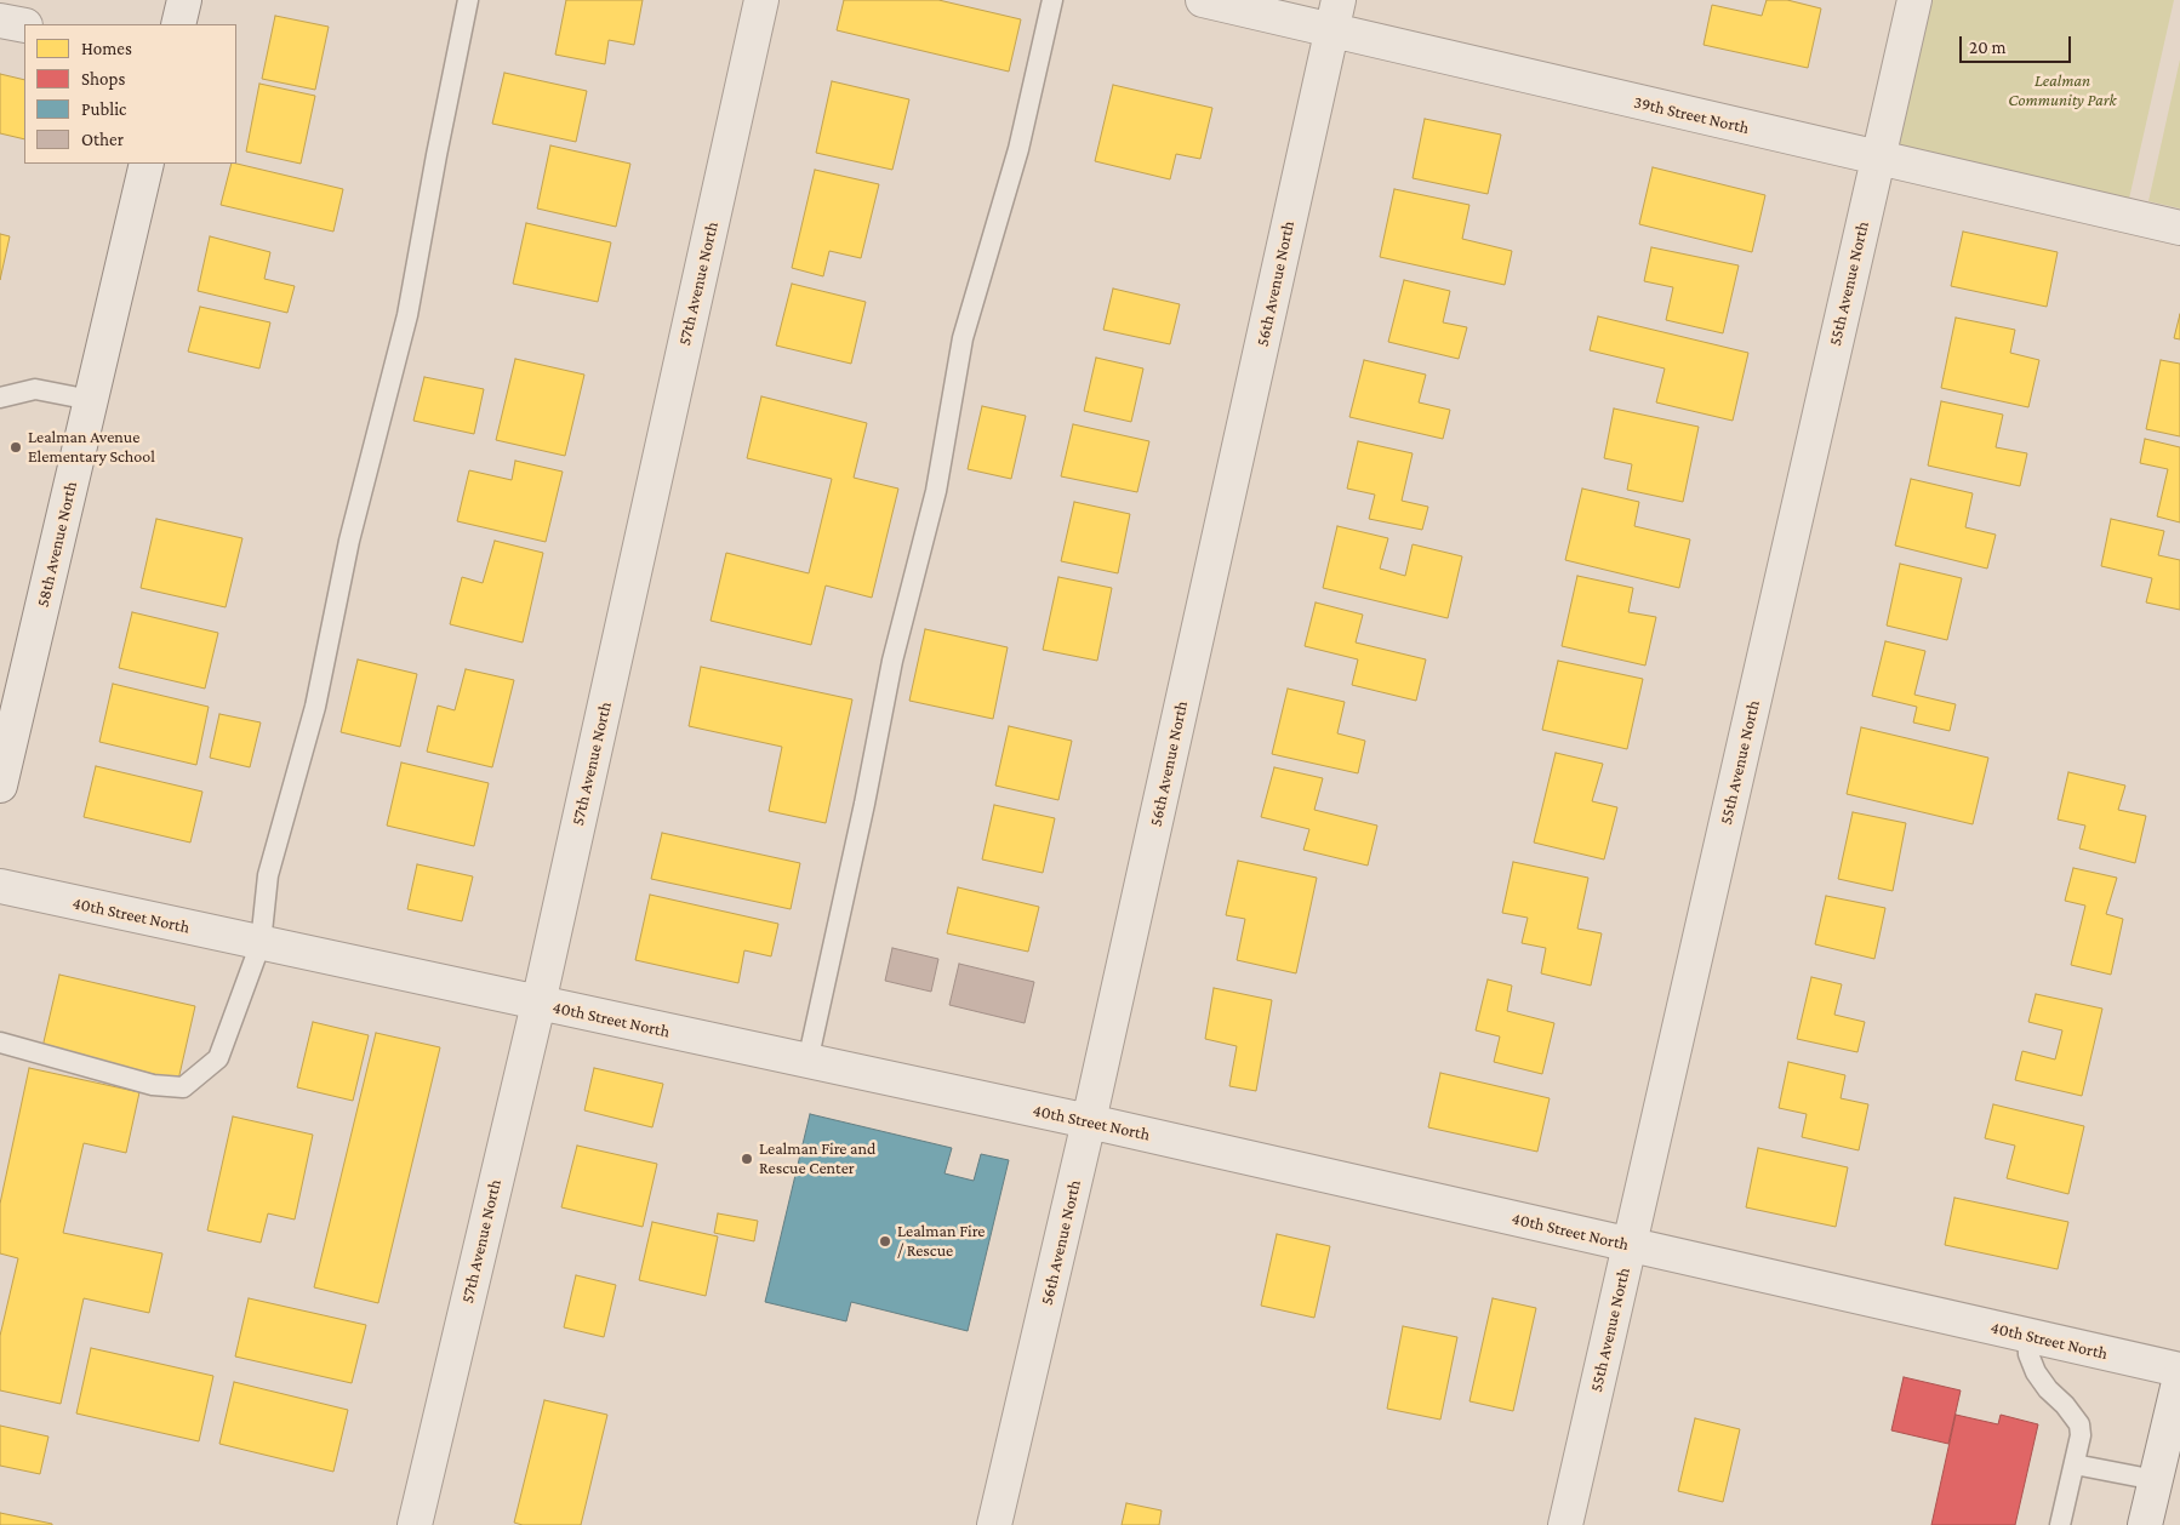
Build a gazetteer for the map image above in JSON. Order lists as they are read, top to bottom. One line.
{"streets":{"street":["39th Street North","57th Avenue North","56th Avenue North","55th Avenue North","58th Avenue North","40th Street North"]},"crossings":[["39th Street North","56th Avenue North"],["39th Street North","55th Avenue North"],["57th Avenue North","40th Street North"],["56th Avenue North","40th Street North"],["55th Avenue North","40th Street North"]],"parks":["Lealman Community Park"],"places":["Lealman Avenue Elementary School","Lealman Fire and Rescue Center","Lealman Fire / Rescue"],"legend":["Homes","Shops","Public","Other"],"scale_bar":"20 m"}
